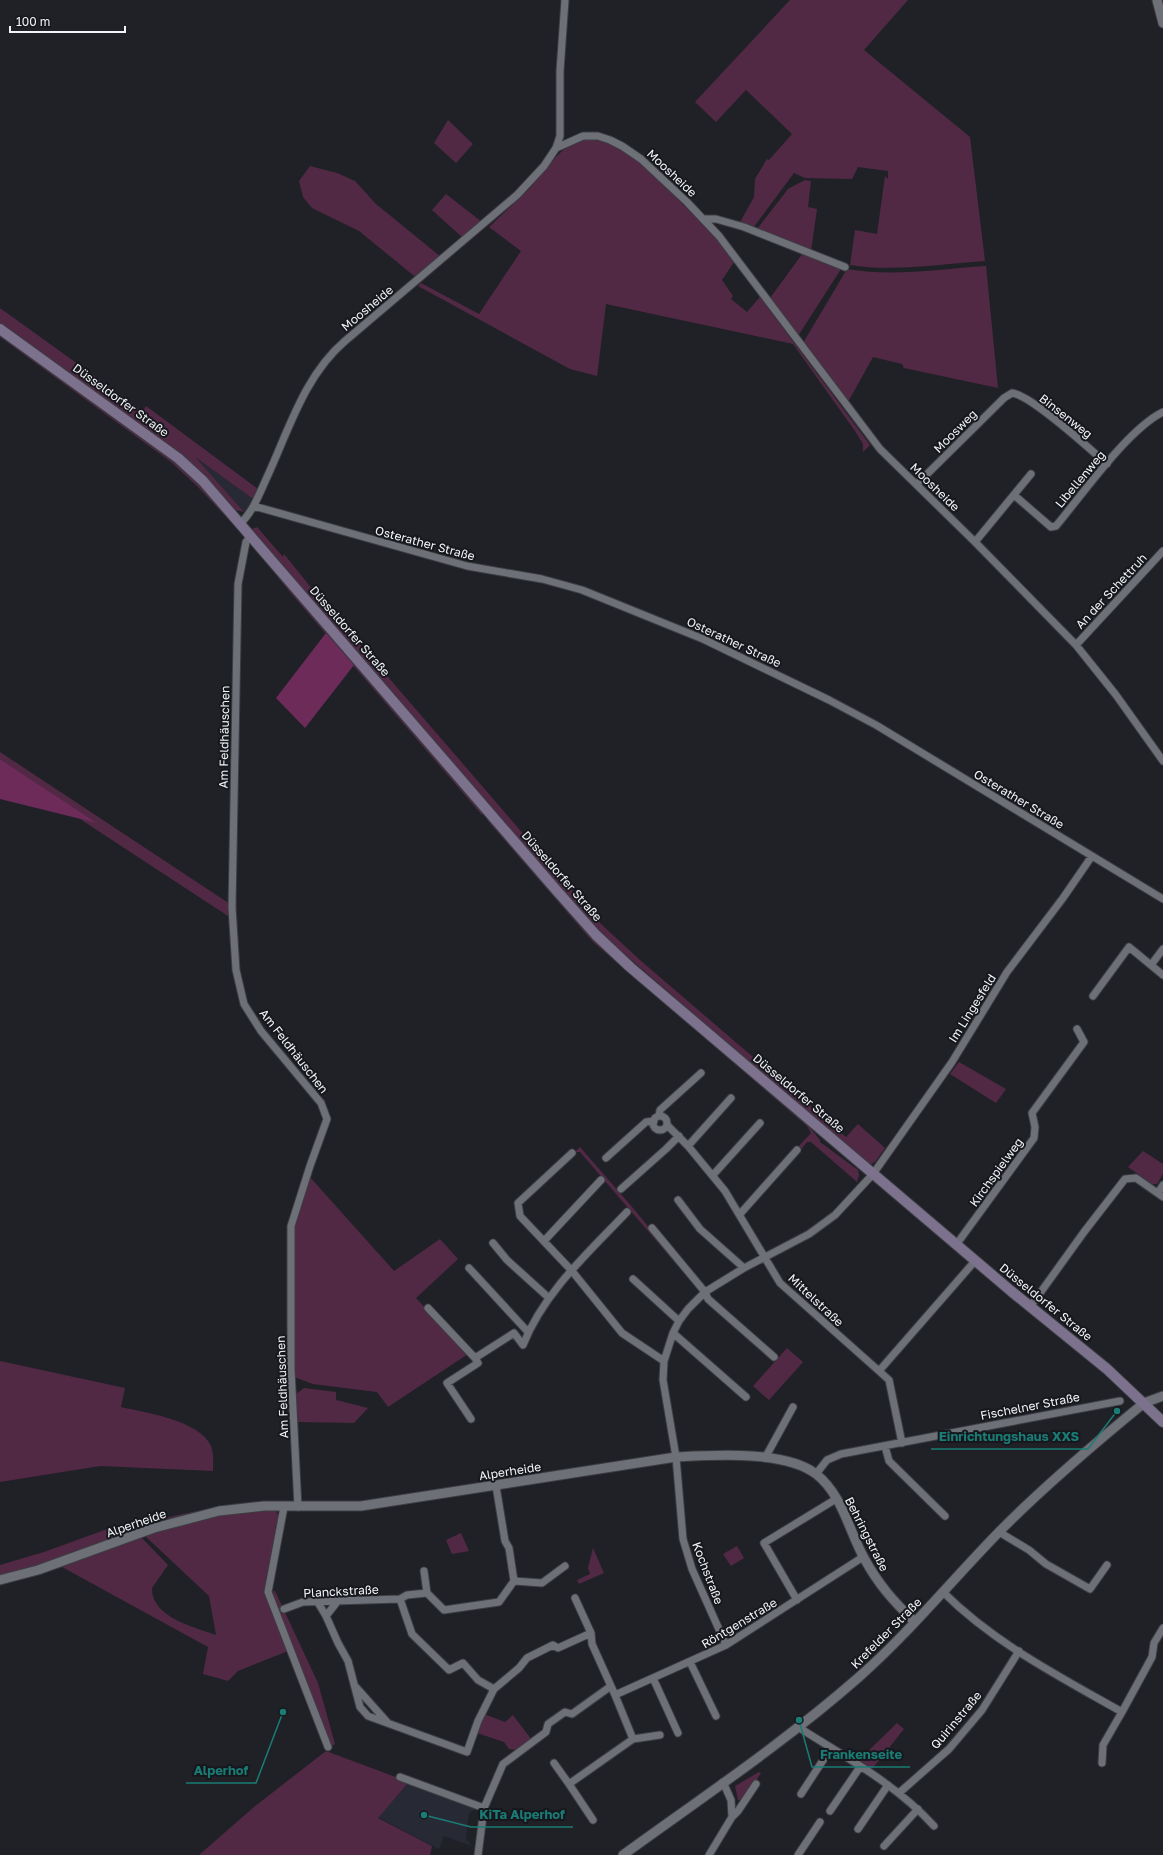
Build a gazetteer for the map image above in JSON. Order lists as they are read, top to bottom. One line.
{"streets":{"main road":["Düsseldorfer Straße"],"street":["Moosheide","Binsenweg","Moosweg","Libellenweg","Osterather Straße","An der Schettruh","Am Feldhäuschen","Im Lingesfeld","Kirchspielweg","Mittelstraße","Fischelner Straße","Alperheide","Behringstraße","Kochstraße","Planckstraße","Röntgenstraße","Krefelder Straße","Quirinstraße"]},"crossings":[["Moosheide","Düsseldorfer Straße"],["Moosheide","Moosweg"],["Moosheide","Osterather Straße"],["Moosheide","An der Schettruh"],["Düsseldorfer Straße","Am Feldhäuschen"],["Düsseldorfer Straße","Im Lingesfeld"],["Düsseldorfer Straße","Kirchspielweg"],["Düsseldorfer Straße","Krefelder Straße"],["Binsenweg","Moosweg"],["Binsenweg","Libellenweg"],["Osterather Straße","Im Lingesfeld"],["Am Feldhäuschen","Alperheide"],["Im Lingesfeld","Mittelstraße"],["Im Lingesfeld","Kochstraße"],["Mittelstraße","Fischelner Straße"],["Fischelner Straße","Behringstraße"],["Alperheide","Kochstraße"],["Behringstraße","Röntgenstraße"],["Behringstraße","Krefelder Straße"],["Kochstraße","Röntgenstraße"]],"places":["Einrichtungshaus XXS","Alperhof","Frankenseite","KiTa Alperhof"],"scale_bar":"100 m"}
